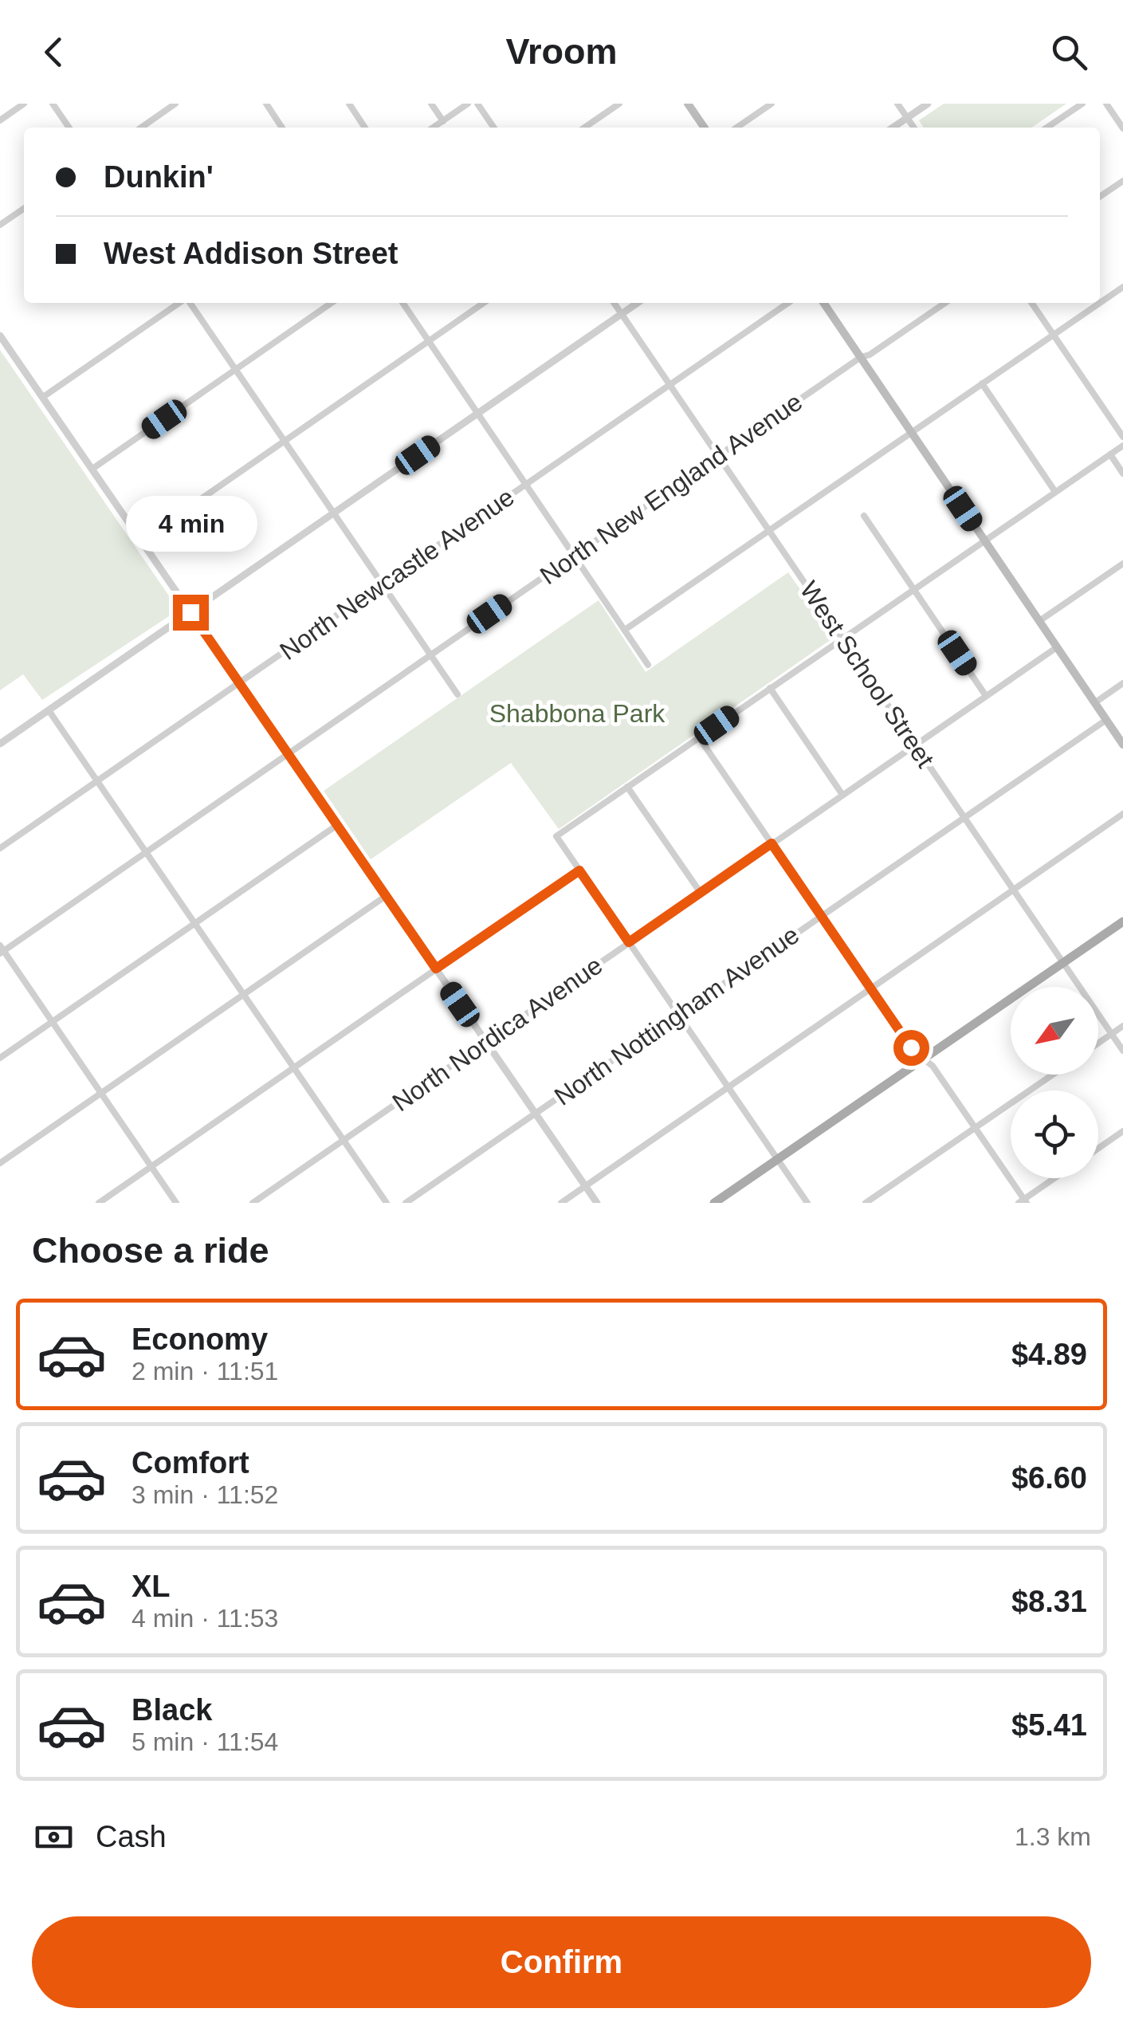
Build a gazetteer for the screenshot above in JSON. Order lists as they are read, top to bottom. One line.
{"streets":{"street":["North New England Avenue","North Newcastle Avenue","West School Street","North Nottingham Avenue","North Nordica Avenue"]},"crossings":[["North New England Avenue","West School Street"],["North Newcastle Avenue","West School Street"],["West School Street","North Nottingham Avenue"],["West School Street","North Nordica Avenue"]],"parks":["Shabbona Park"],"north":"bottom left","page":{"header":"Vroom","banner":["Dunkin'","West Addison Street"],"bubble":"4 min","heading":"Choose a ride","list":[{"name":"Economy","note":"2 min · 11:51","value":"$4.89"},{"name":"Comfort","note":"3 min · 11:52","value":"$6.60"},{"name":"XL","note":"4 min · 11:53","value":"$8.31"},{"name":"Black","note":"5 min · 11:54","value":"$5.41"}],"pay":["Cash","1.3 km"],"buttons":"Confirm"}}
